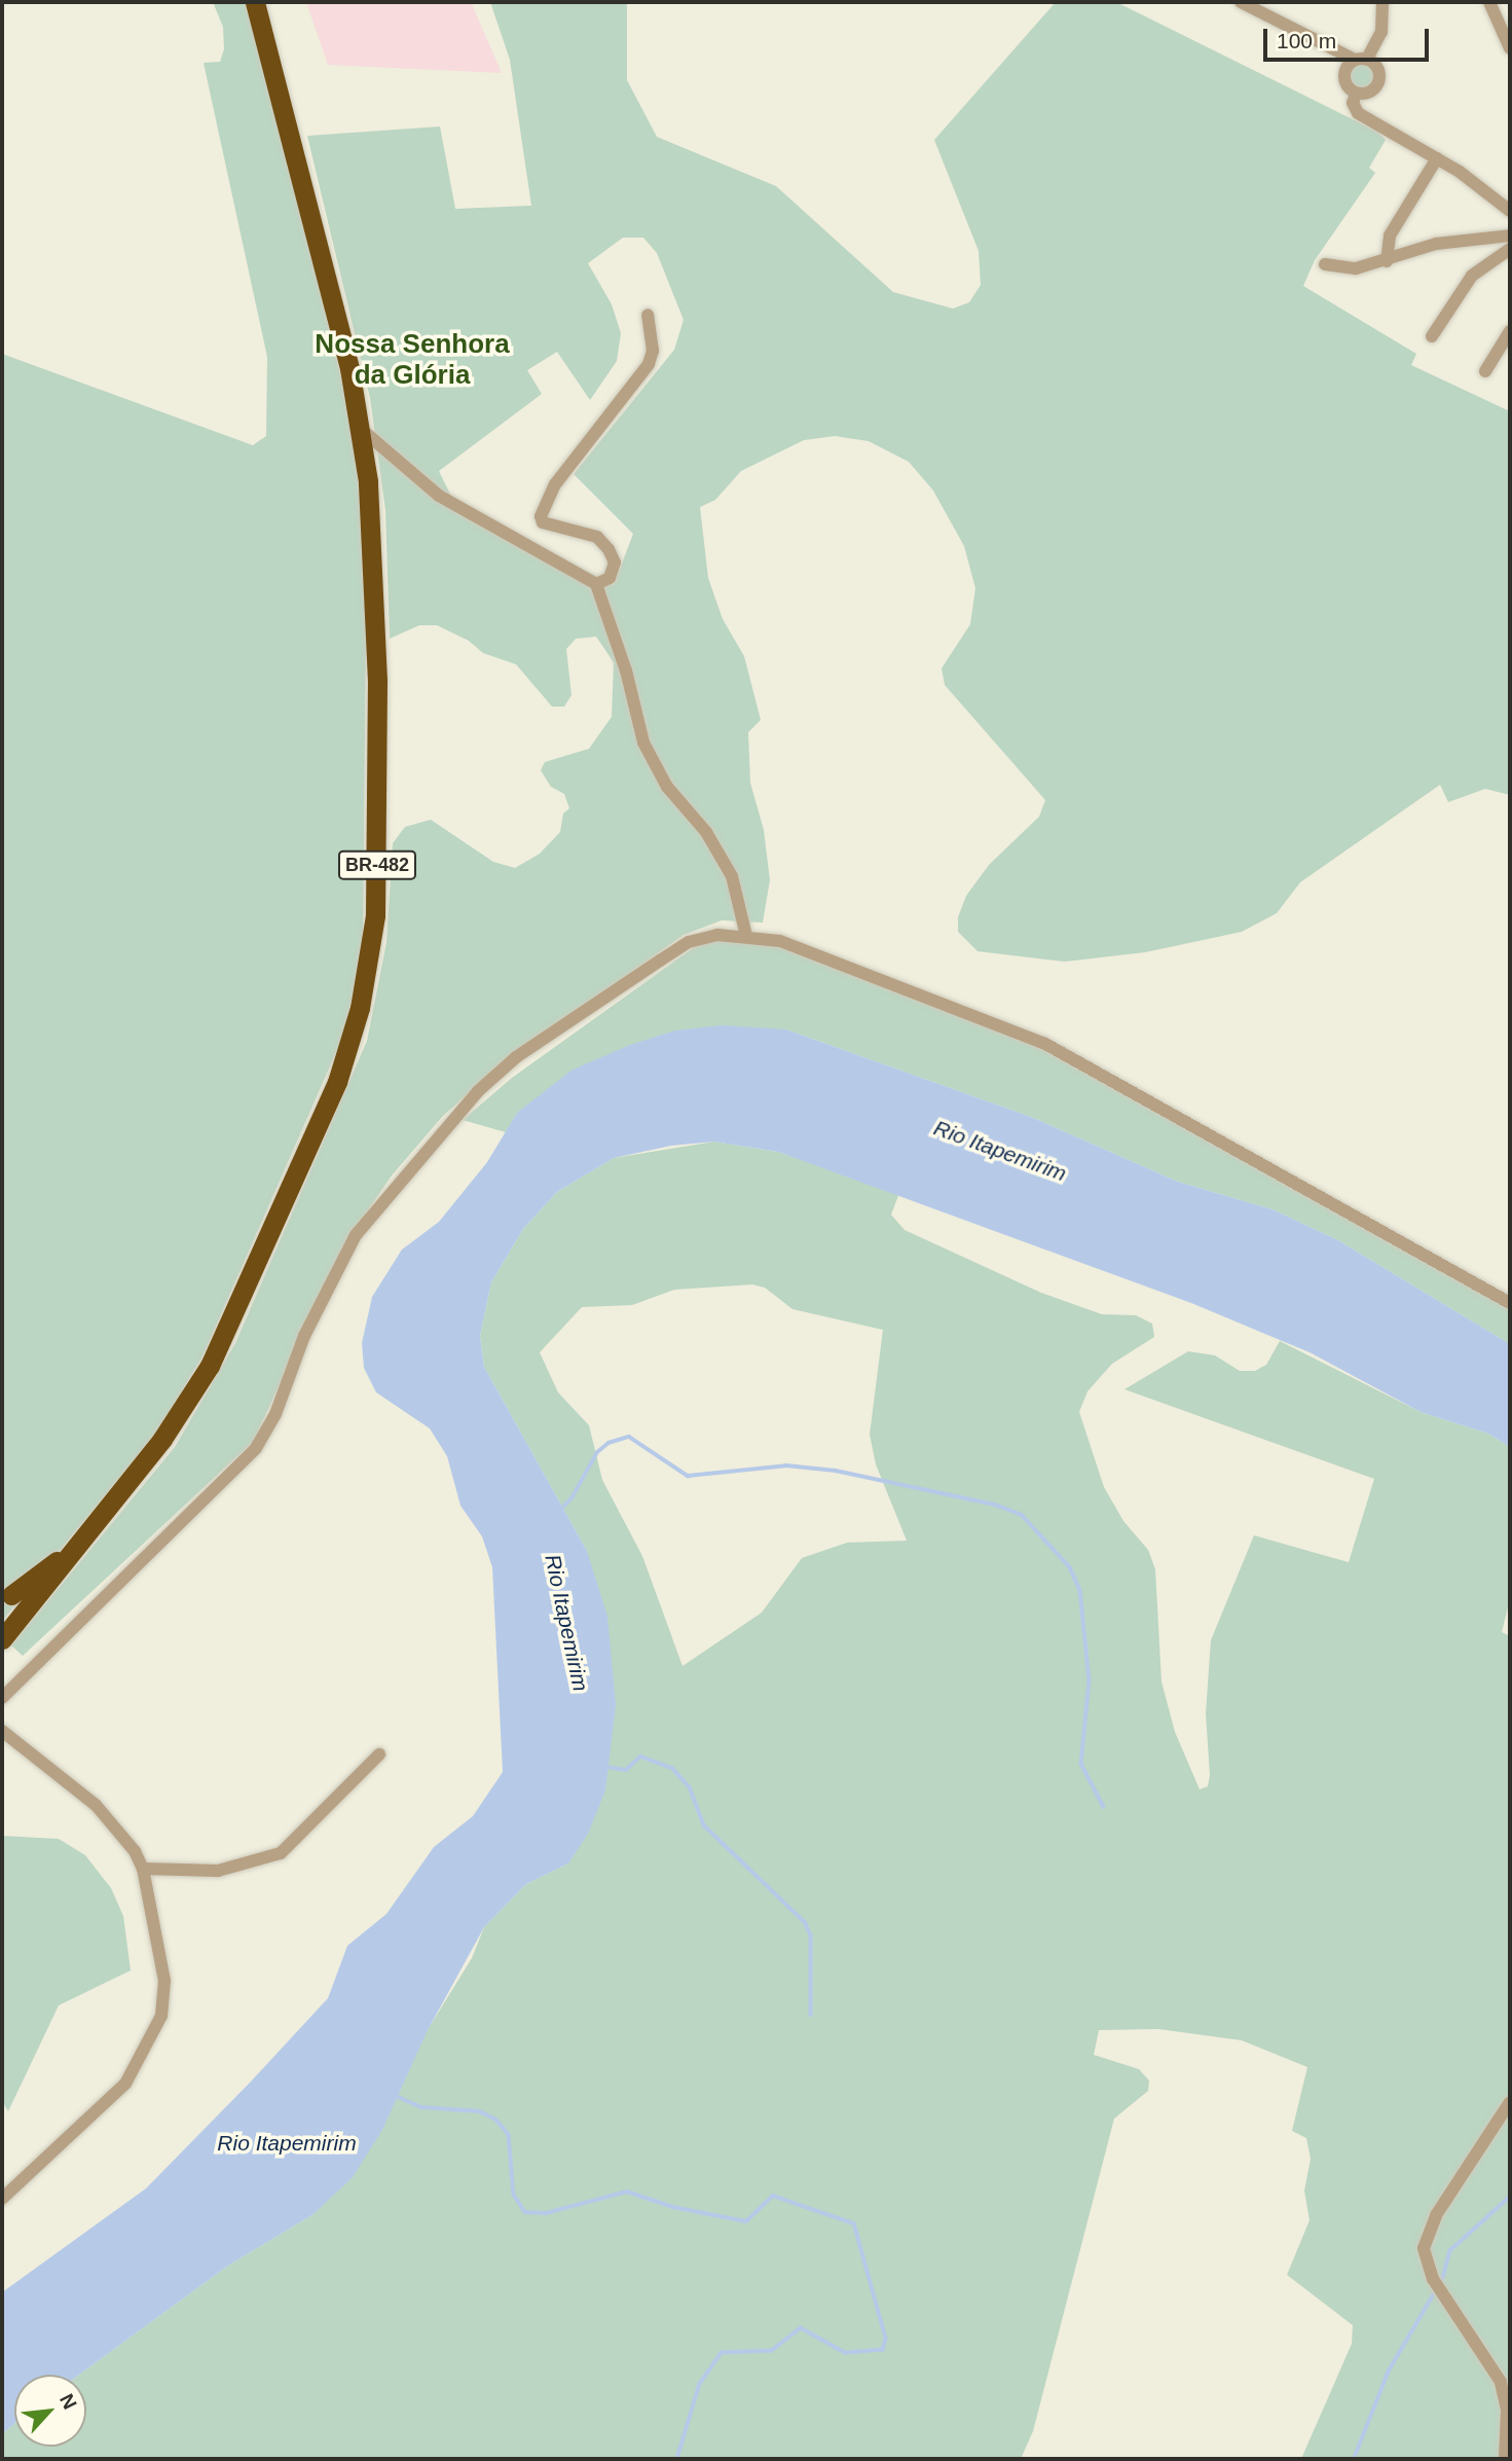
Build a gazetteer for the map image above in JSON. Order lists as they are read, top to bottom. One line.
{"streets":{"highway":["BR-482"]},"districts":["Nossa Senhora da Glória"],"water":["Rio Itapemirim"],"scale_bar":"100 m","north":"top right"}
